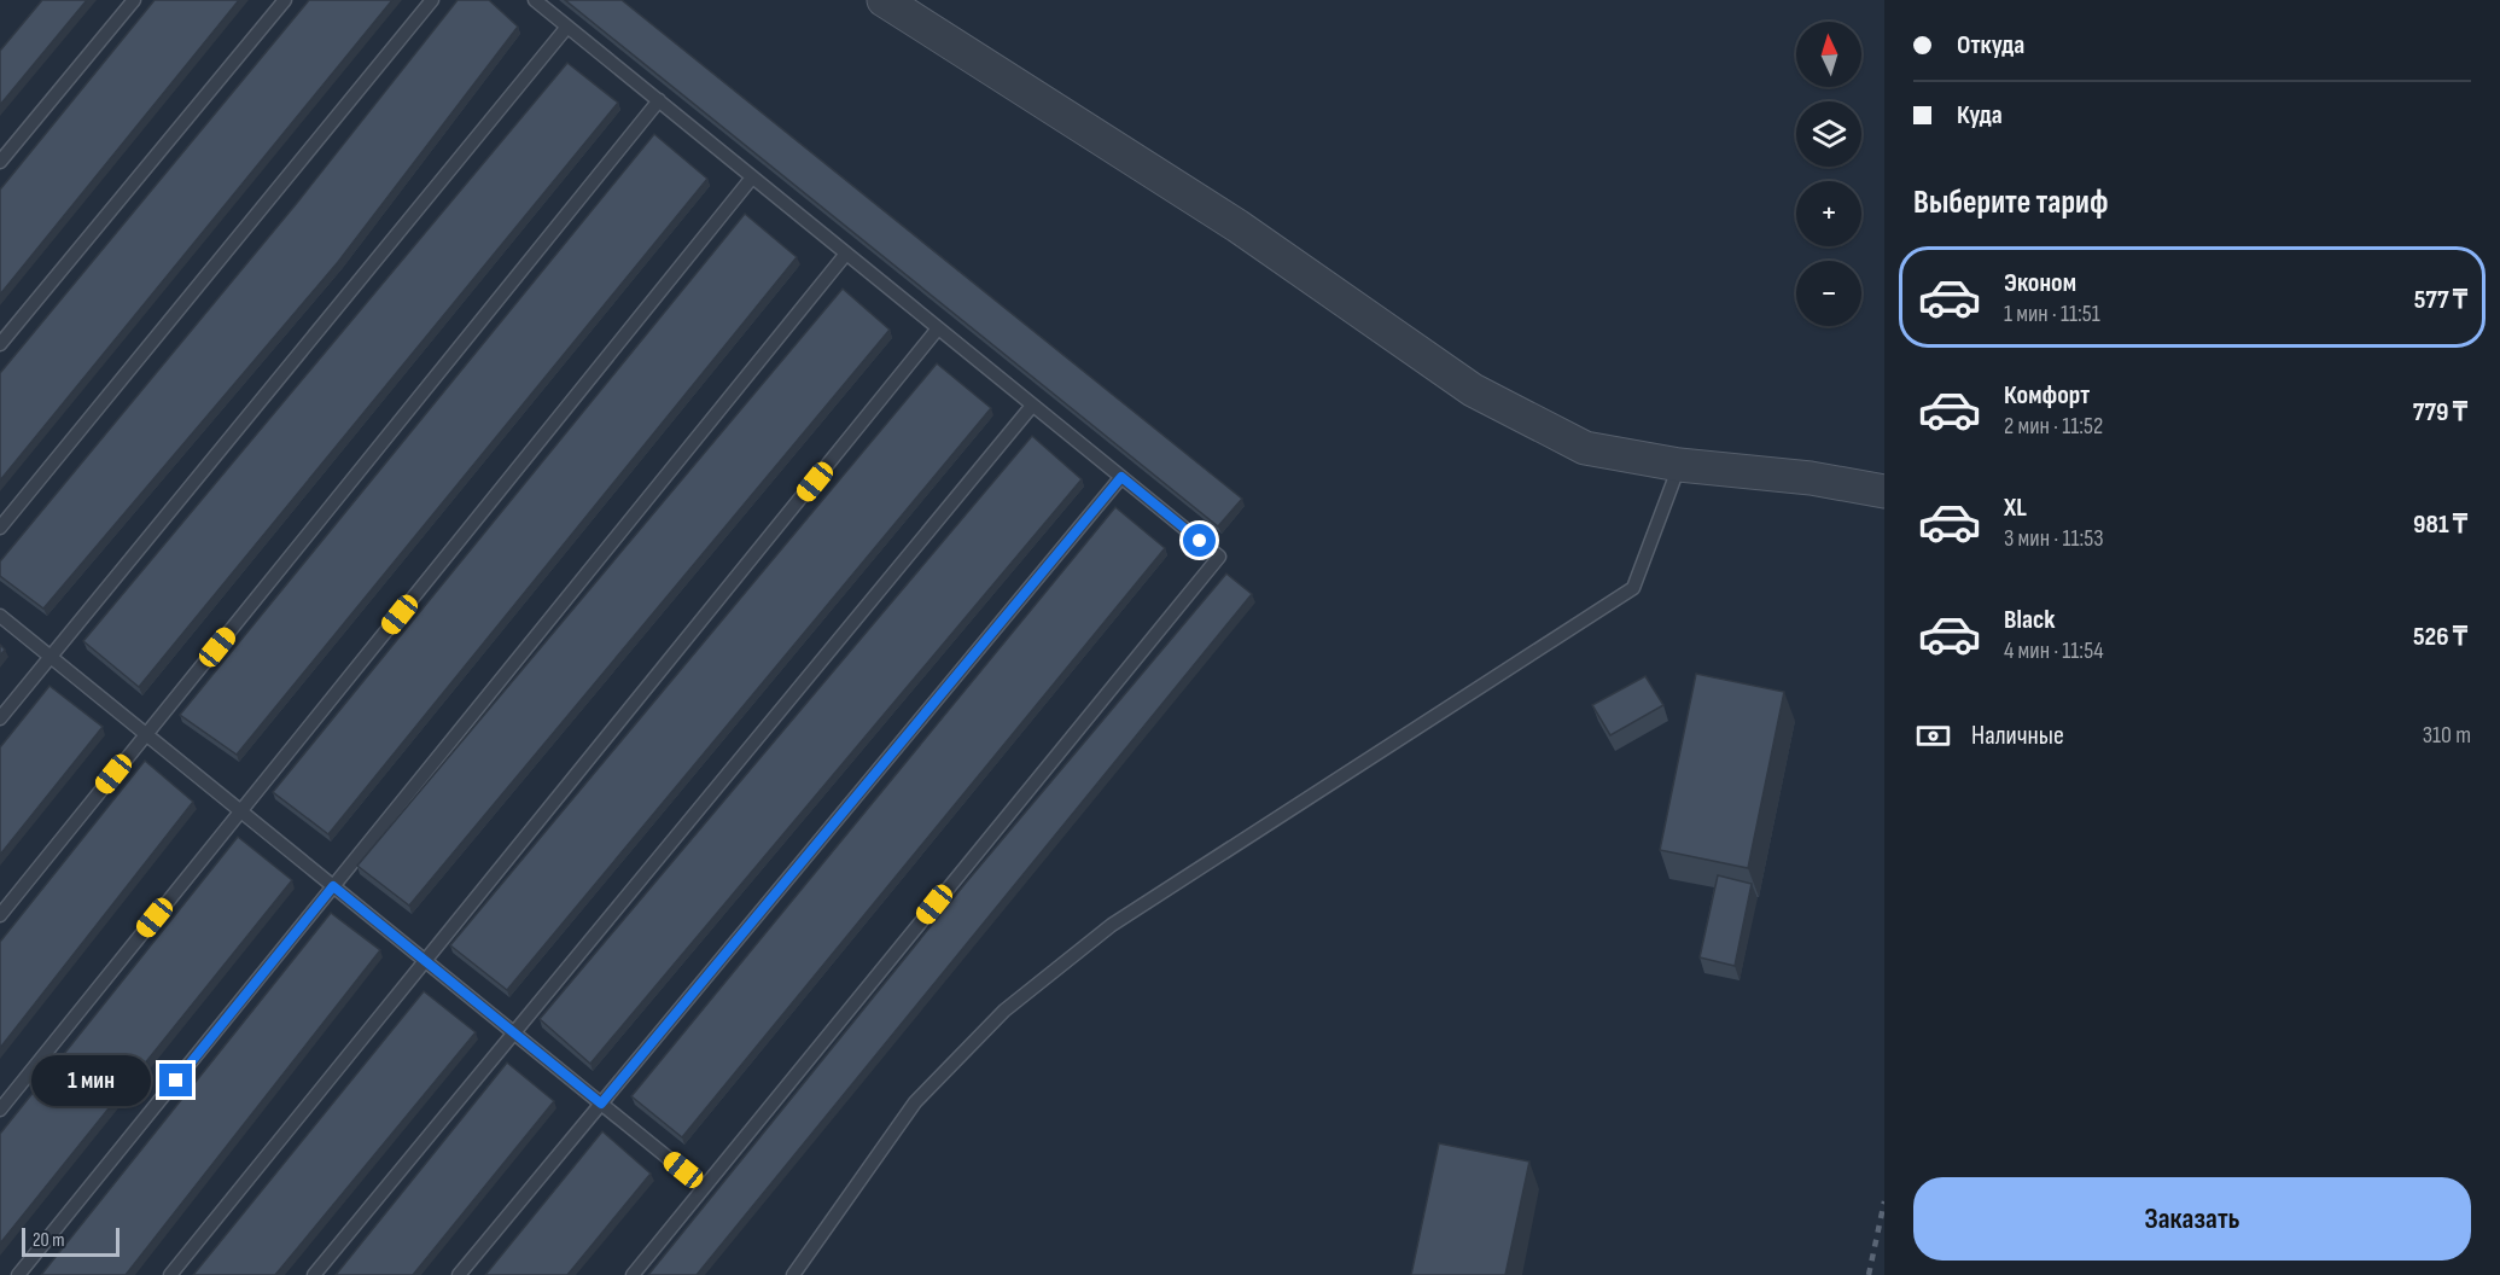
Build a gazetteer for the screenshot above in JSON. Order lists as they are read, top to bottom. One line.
{"scale_bar":"20 m","north":"top","page":{"banner":["Откуда","Куда"],"map_buttons":["+","−"],"heading":"Выберите тариф","list":[{"name":"Эконом","note":"1 мин · 11:51","value":"577 ₸"},{"name":"Комфорт","note":"2 мин · 11:52","value":"779 ₸"},{"name":"XL","note":"3 мин · 11:53","value":"981 ₸"},{"name":"Black","note":"4 мин · 11:54","value":"526 ₸"}],"pay":["Наличные","310 m"],"bubble":"1 мин","buttons":"Заказать","scale":"20 m"}}
